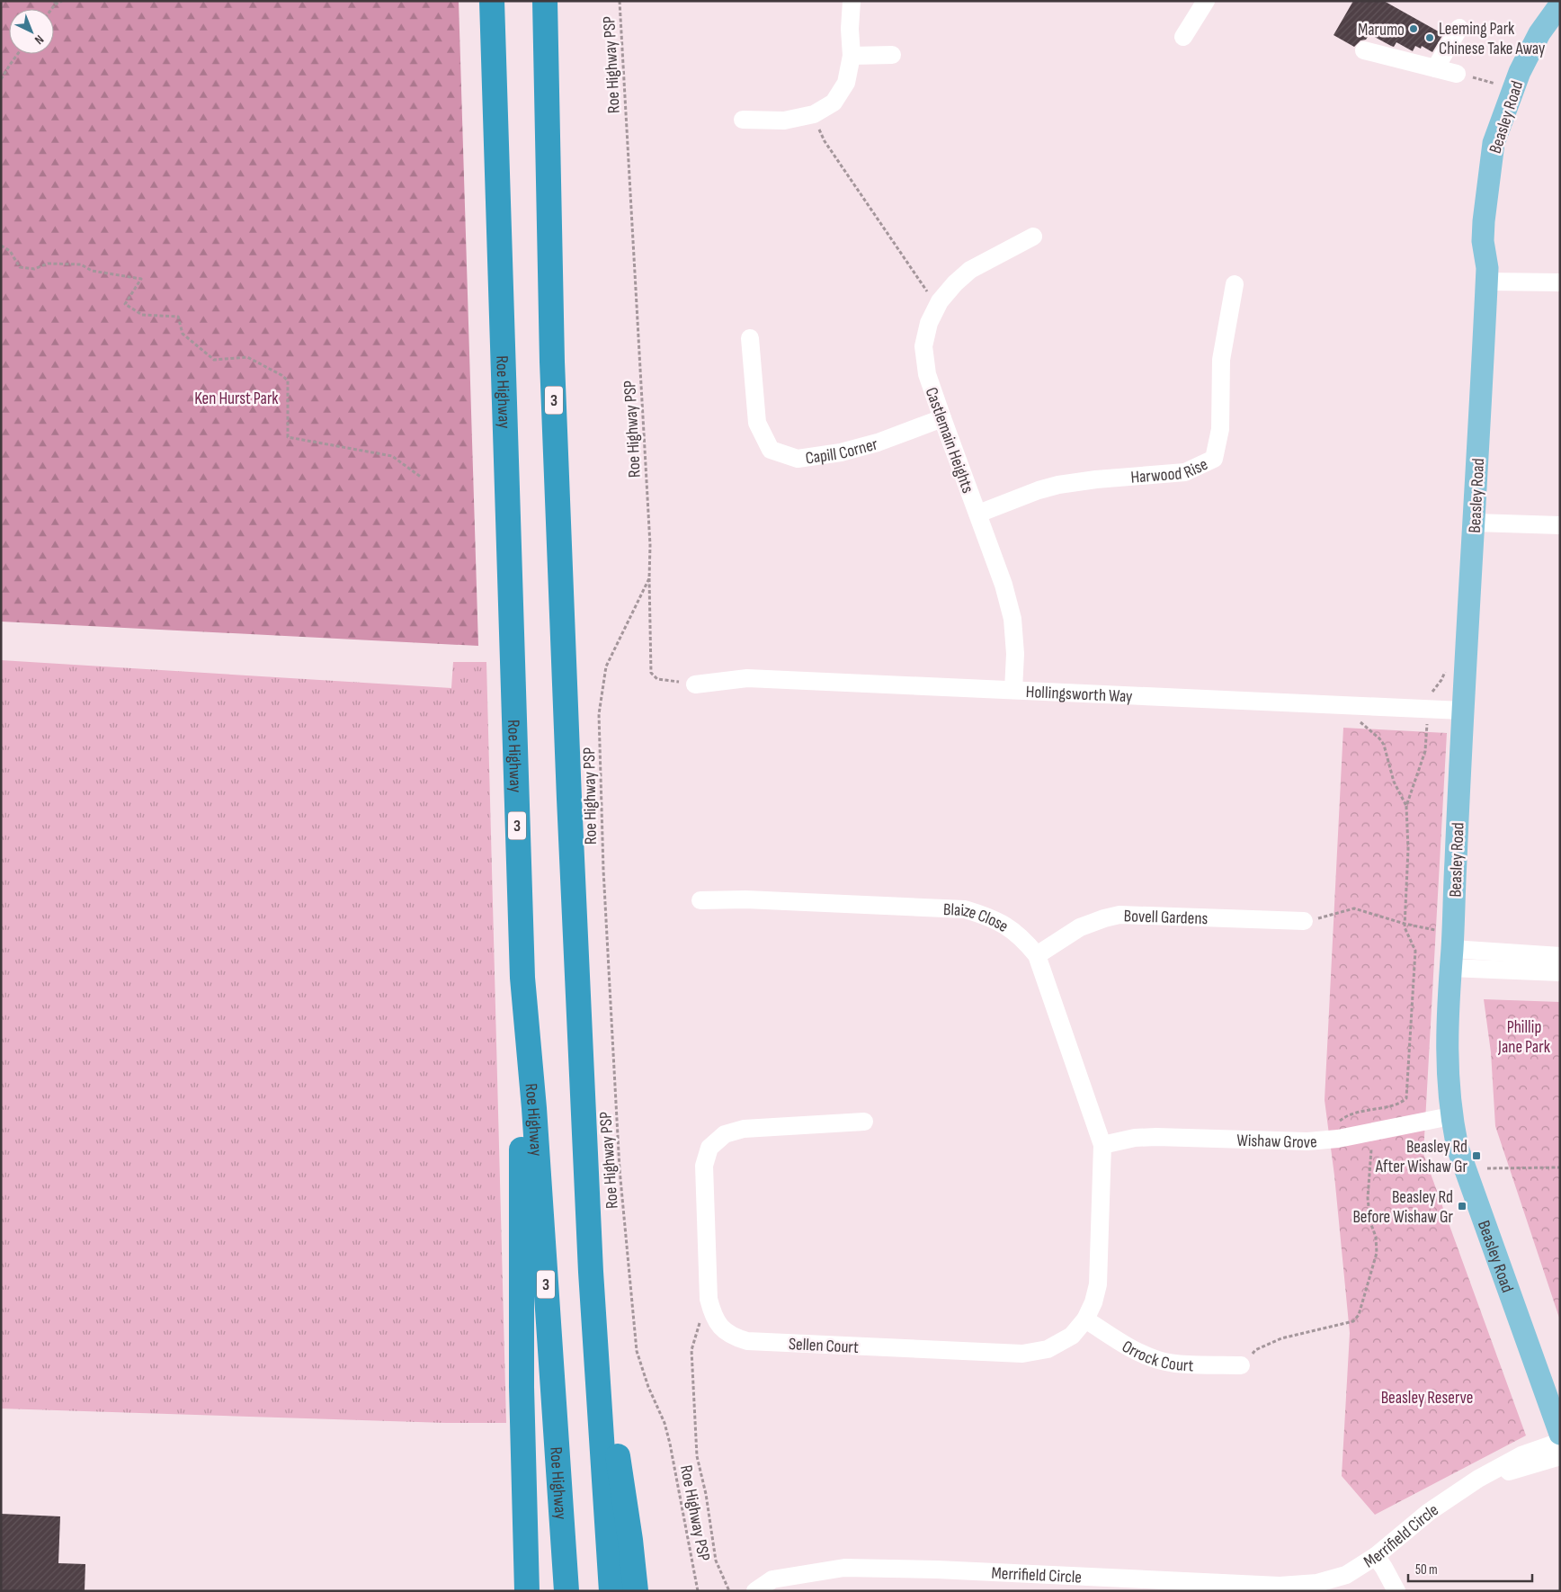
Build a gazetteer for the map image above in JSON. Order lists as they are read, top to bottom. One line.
{"streets":{"highway":["Roe Highway","3"],"main road":["Beasley Road"],"street":["Castlemain Heights","Capill Corner","Harwood Rise","Hollingsworth Way","Bovell Gardens","Blaize Close","Wishaw Grove","Sellen Court","Orrock Court","Merrifield Circle"],"path":["Roe Highway PSP"]},"crossings":[["Beasley Road","Hollingsworth Way"],["Beasley Road","Wishaw Grove"],["Castlemain Heights","Capill Corner"],["Castlemain Heights","Harwood Rise"],["Castlemain Heights","Hollingsworth Way"],["Bovell Gardens","Blaize Close"],["Blaize Close","Wishaw Grove"],["Blaize Close","Sellen Court"],["Wishaw Grove","Sellen Court"],["Sellen Court","Orrock Court"]],"parks":["Ken Hurst Park","Phillip Jane Park","Beasley Reserve"],"places":{"other":["Marumo","Leeming Park Chinese Take Away"],"transit":["Beasley Rd After Wishaw Gr","Beasley Rd Before Wishaw Gr"]},"scale_bar":"50 m","north":"bottom right"}
